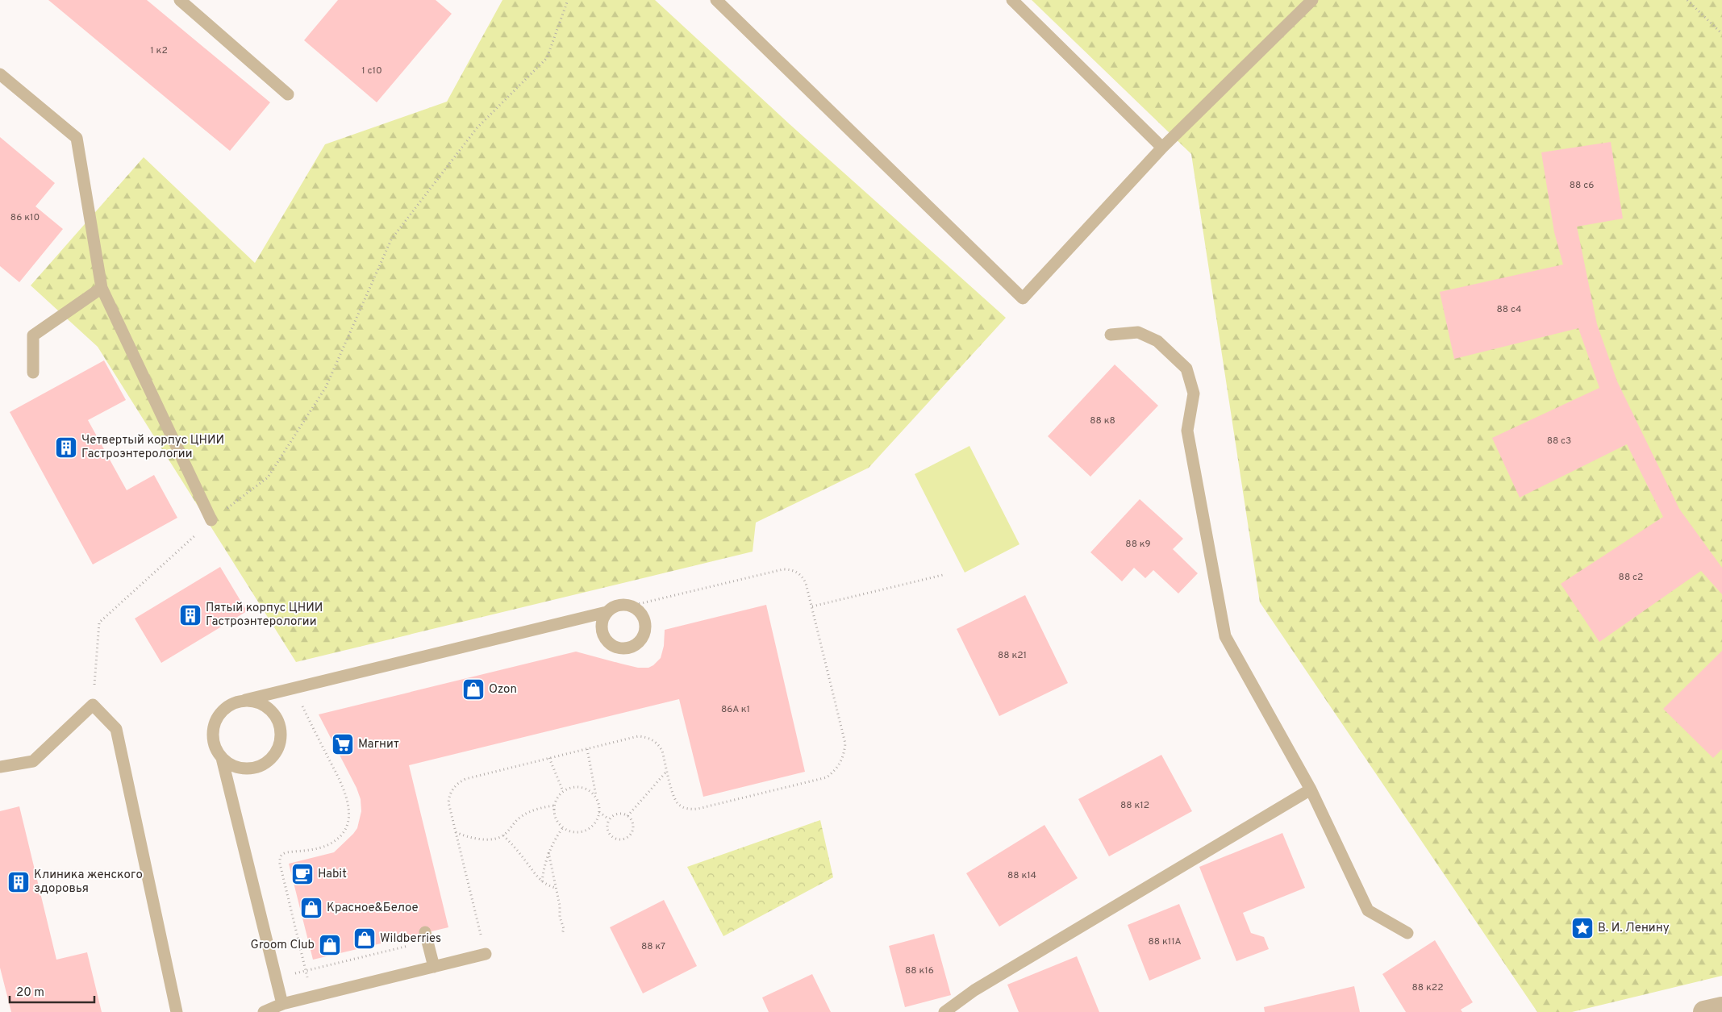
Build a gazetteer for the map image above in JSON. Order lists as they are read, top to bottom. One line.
{"places":{"building":["Четвертый корпус ЦНИИ Гастроэнтерологии","Пятый корпус ЦНИИ Гастроэнтерологии","Клиника женского здоровья"],"shop":["Ozon","Красное&Белое","Wildberries","Groom Club"],"supermarket":["Магнит"],"cafe":["Habit"],"place":["В. И. Ленину"]},"house_numbers":["1 к2","1 с10","88 с6","86 к10","88 с4","88 к8","88 с3","88 к9","88 с2","88 к21","86А к1","88 к12","88 к14","88 к11А","88 к7","88 к16","88 к22"],"scale_bar":"20 m"}
